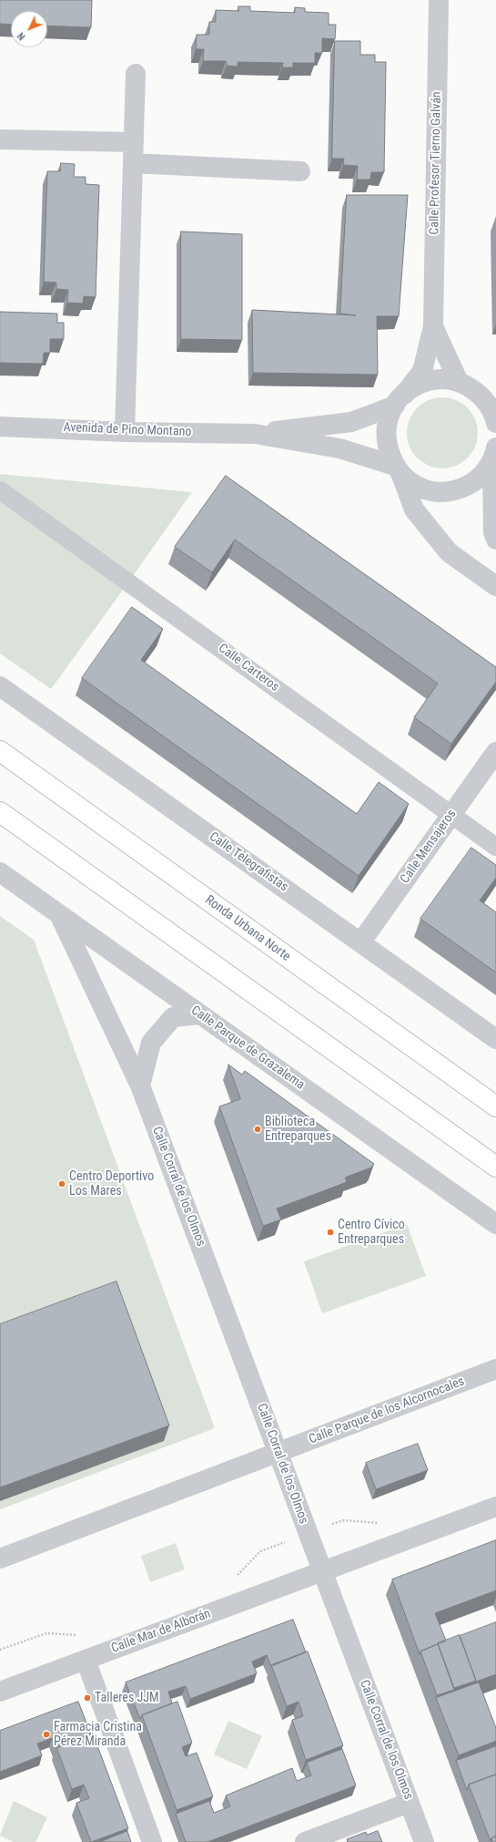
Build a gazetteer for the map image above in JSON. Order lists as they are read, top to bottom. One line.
{"streets":{"main road":["Ronda Urbana Norte"],"street":["Calle Profesor Tierno Galván","Avenida de Pino Montano","Calle Carteros","Calle Mensajeros","Calle Telegrafistas","Calle Parque de Grazalema","Calle Corral de los Olmos","Calle Parque de los Alcornocales","Calle Mar de Alborán"]},"crossings":[["Calle Profesor Tierno Galván","Avenida de Pino Montano"],["Calle Carteros","Calle Mensajeros"],["Calle Mensajeros","Calle Telegrafistas"],["Calle Parque de Grazalema","Calle Corral de los Olmos"],["Calle Corral de los Olmos","Calle Parque de los Alcornocales"],["Calle Corral de los Olmos","Calle Mar de Alborán"]],"places":["Biblioteca Entreparques","Centro Deportivo Los Mares","Centro Cívico Entreparques","Talleres JJM","Farmacia Cristina Pérez Miranda"],"north":"bottom left"}
